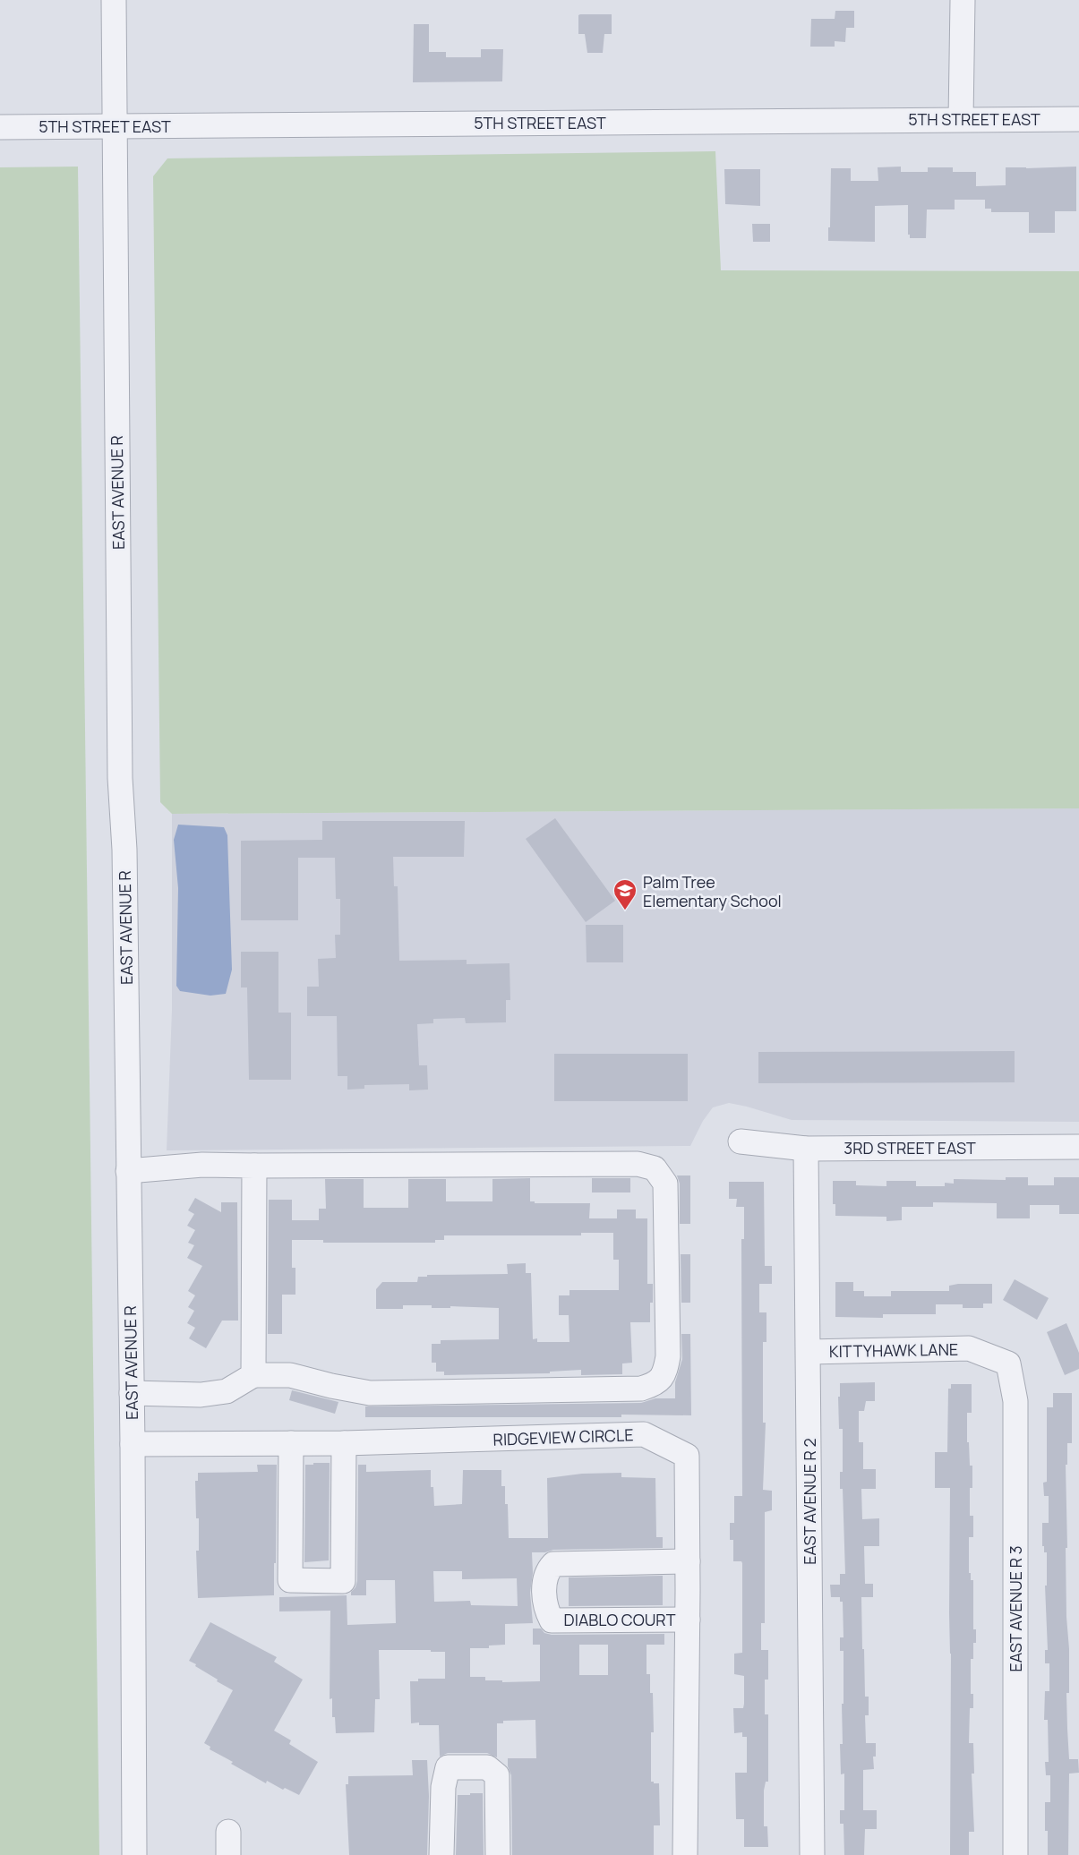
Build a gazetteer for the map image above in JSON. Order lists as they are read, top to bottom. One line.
{"streets":{"street":["5TH STREET EAST","EAST AVENUE R","3RD STREET EAST","KITTYHAWK LANE","RIDGEVIEW CIRCLE","EAST AVENUE R 2","EAST AVENUE R 3","DIABLO COURT"]},"crossings":[["5TH STREET EAST","EAST AVENUE R"],["EAST AVENUE R","RIDGEVIEW CIRCLE"],["3RD STREET EAST","EAST AVENUE R 2"],["KITTYHAWK LANE","EAST AVENUE R 2"],["KITTYHAWK LANE","EAST AVENUE R 3"],["RIDGEVIEW CIRCLE","DIABLO COURT"]],"places":{"school or university":["Palm Tree Elementary School"]}}
